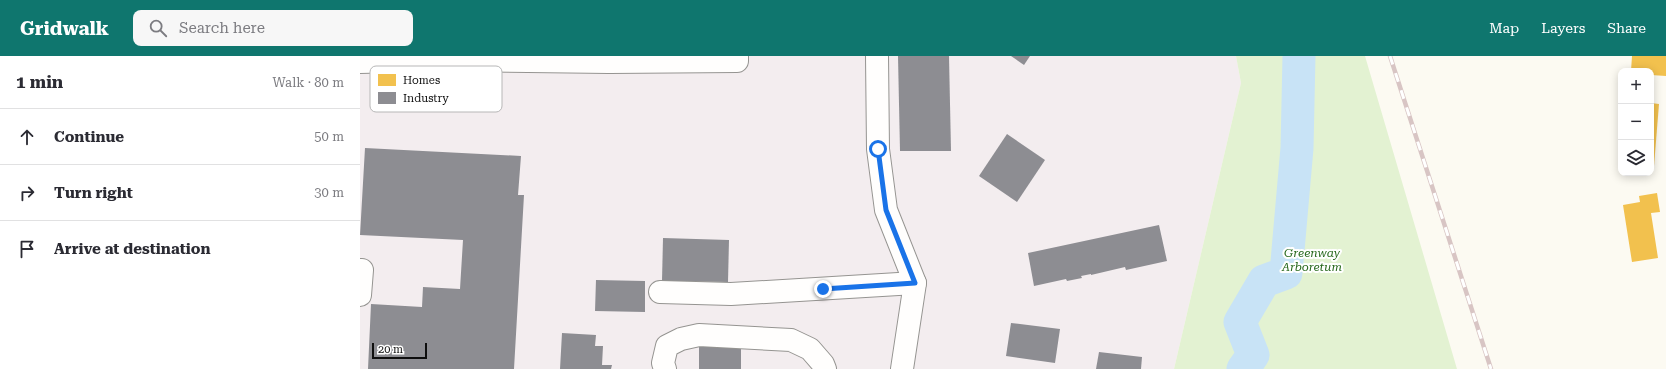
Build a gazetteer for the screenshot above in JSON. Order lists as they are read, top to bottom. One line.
{"parks":["Greenway Arboretum"],"legend":["Homes","Industry"],"scale_bar":"20 m","page":{"header":"Gridwalk","search":"Search here","nav":["Map","Layers","Share"],"heading":["1 min","Walk · 80 m"],"map_buttons":["+","−"],"list":[["Continue","50 m"],["Turn right","30 m"],"Arrive at destination"],"scale":"20 m"}}
